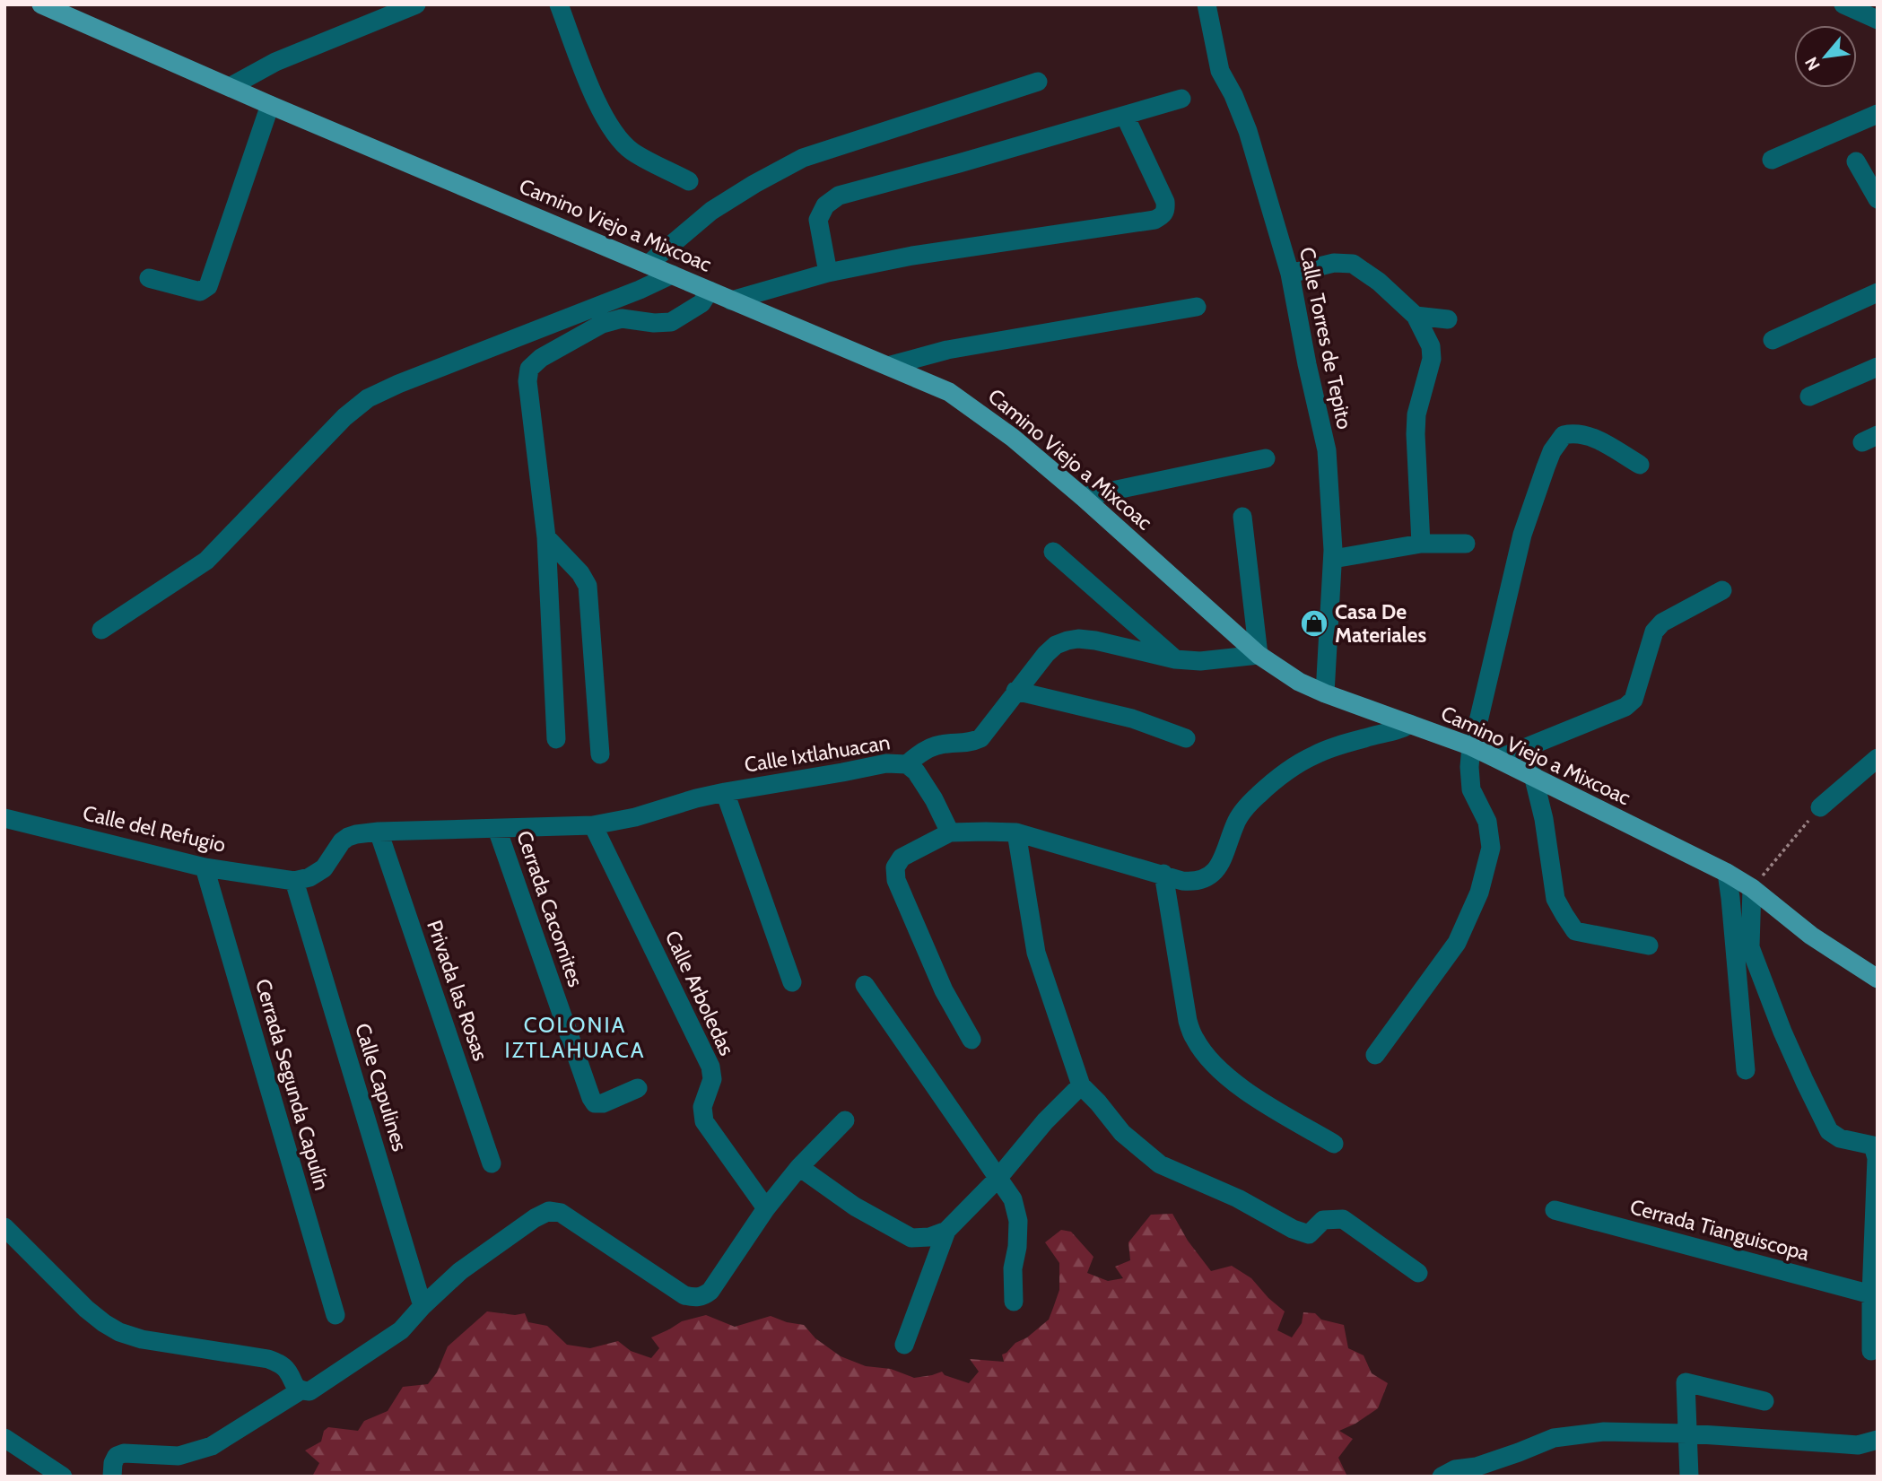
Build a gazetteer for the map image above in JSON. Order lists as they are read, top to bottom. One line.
{"streets":{"main road":["Camino Viejo a Mixcoac"],"street":["Calle Torres de Tepito","Calle Ixtlahuacan","Calle del Refugio","Cerrada Cacomites","Privada las Rosas","Calle Arboledas","Cerrada Segunda Capulín","Calle Capulines","Cerrada Tianguiscopa"]},"crossings":[["Camino Viejo a Mixcoac","Calle Torres de Tepito"],["Calle Ixtlahuacan","Calle del Refugio"],["Calle Ixtlahuacan","Cerrada Cacomites"],["Calle Ixtlahuacan","Privada las Rosas"],["Calle Ixtlahuacan","Calle Arboledas"],["Calle Ixtlahuacan","Calle Capulines"],["Calle del Refugio","Cerrada Segunda Capulín"],["Calle del Refugio","Calle Capulines"]],"districts":["COLONIA IZTLAHUACA"],"places":{"shop":["Casa De Materiales"]},"north":"bottom left"}
